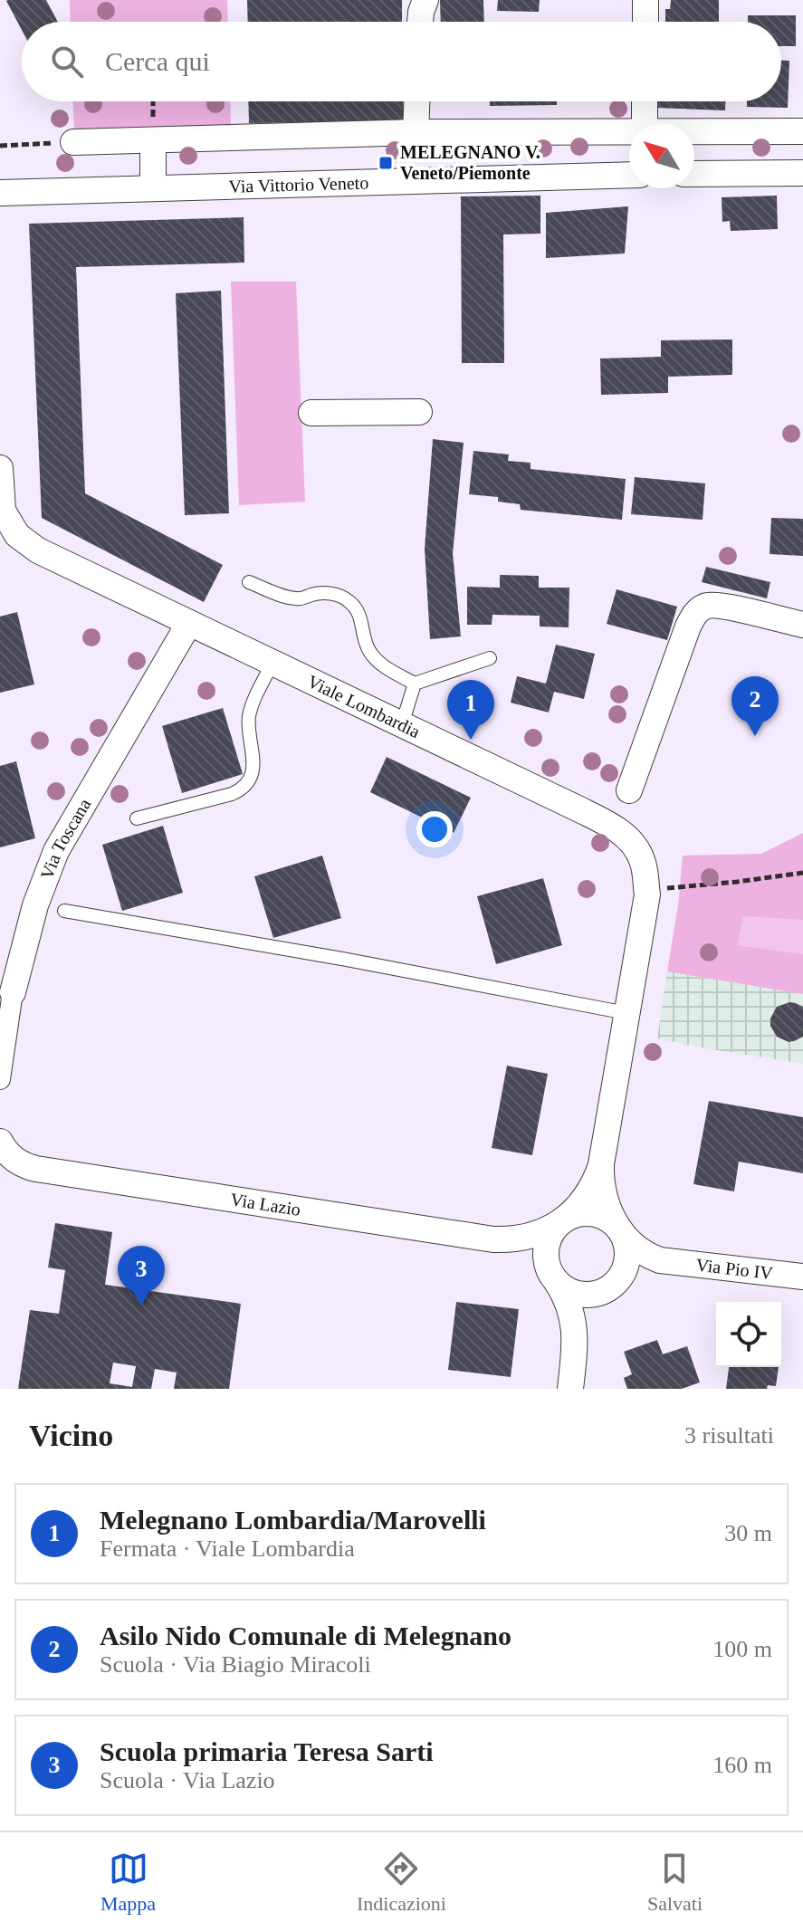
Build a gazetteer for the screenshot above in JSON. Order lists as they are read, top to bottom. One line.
{"streets":{"street":["Via Vittorio Veneto","Viale Lombardia","Via Toscana","Via Lazio","Via Pio IV"]},"crossings":[["Viale Lombardia","Via Toscana"],["Viale Lombardia","Via Lazio"],["Viale Lombardia","Via Pio IV"],["Via Lazio","Via Pio IV"]],"places":{"transit":["MELEGNANO V. Veneto/Piemonte"]},"north":"top left","page":{"search":"Cerca qui","pins":["2","1","3"],"heading":["Vicino","3 risultati"],"list":[{"mark":"1","name":"Melegnano Lombardia/Marovelli","note":"Fermata · Viale Lombardia","value":"30 m"},{"mark":"2","name":"Asilo Nido Comunale di Melegnano","note":"Scuola · Via Biagio Miracoli","value":"100 m"},{"mark":"3","name":"Scuola primaria Teresa Sarti","note":"Scuola · Via Lazio","value":"160 m"}],"nav":["Mappa","Indicazioni","Salvati"]}}
